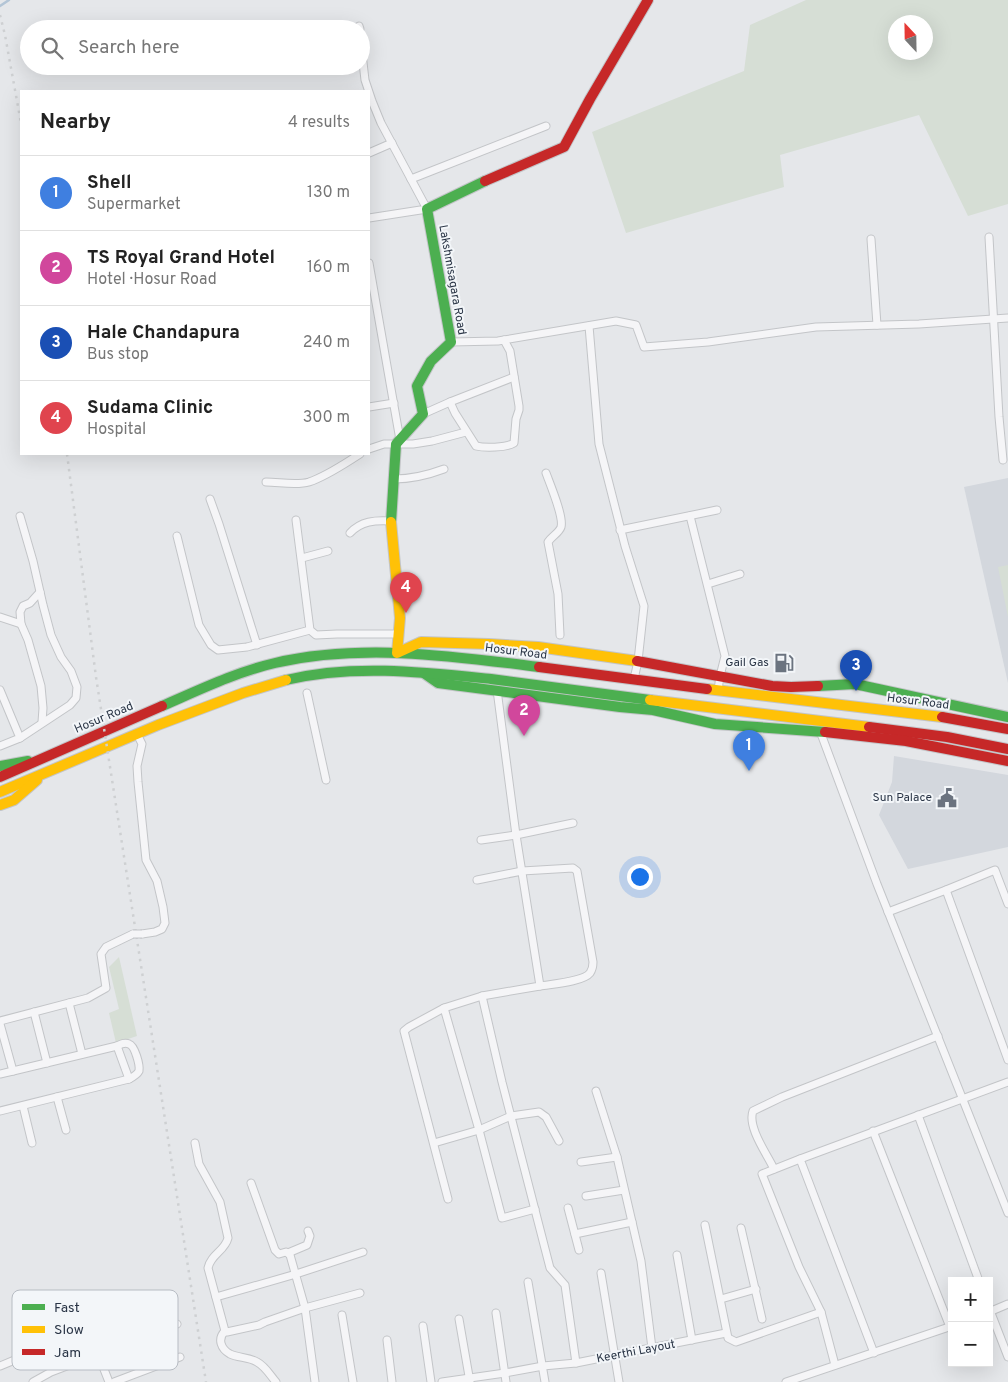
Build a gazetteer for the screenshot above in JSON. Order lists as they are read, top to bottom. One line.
{"streets":{"main road":["Lakshmisagara Road","Hosur Road"],"street":["Keerthi Layout"]},"places":{"fuel station":["Gail Gas"],"public building":["Sun Palace"]},"legend":["Fast","Slow","Jam"],"north":"top","page":{"search":"Search here","heading":["Nearby","4 results"],"list":[{"mark":"1","name":"Shell","note":"Supermarket","value":"130 m"},{"mark":"2","name":"TS Royal Grand Hotel","note":"Hotel · Hosur Road","value":"160 m"},{"mark":"3","name":"Hale Chandapura","note":"Bus stop","value":"240 m"},{"mark":"4","name":"Sudama Clinic","note":"Hospital","value":"300 m"}],"pins":["4","3","2","1"],"map_buttons":["+","−"]}}
